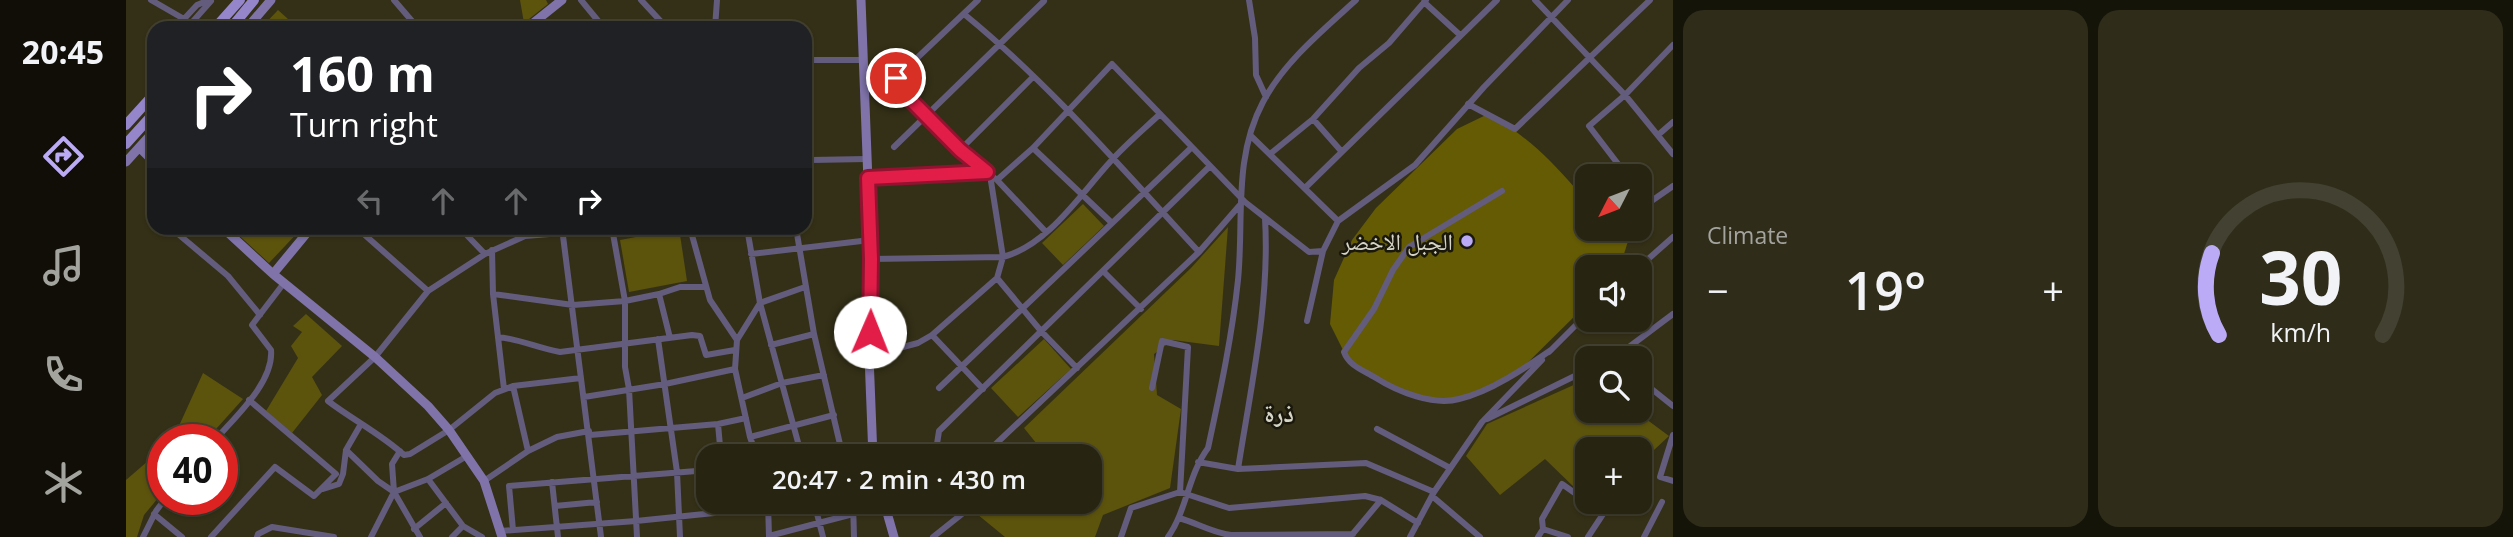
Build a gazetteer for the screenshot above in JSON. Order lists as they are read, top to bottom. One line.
{"districts":["ذرة"],"places":["الجبل الاخضر"],"north":"bottom left","page":{"tabs":"20:45","tile":"Climate","turn":["160 m","Turn right"],"map_buttons":"+","heat":["−","19°","+"],"limit":"40","trip":"20:47 · 2 min · 430 m","gauge":["30","km/h"]}}
